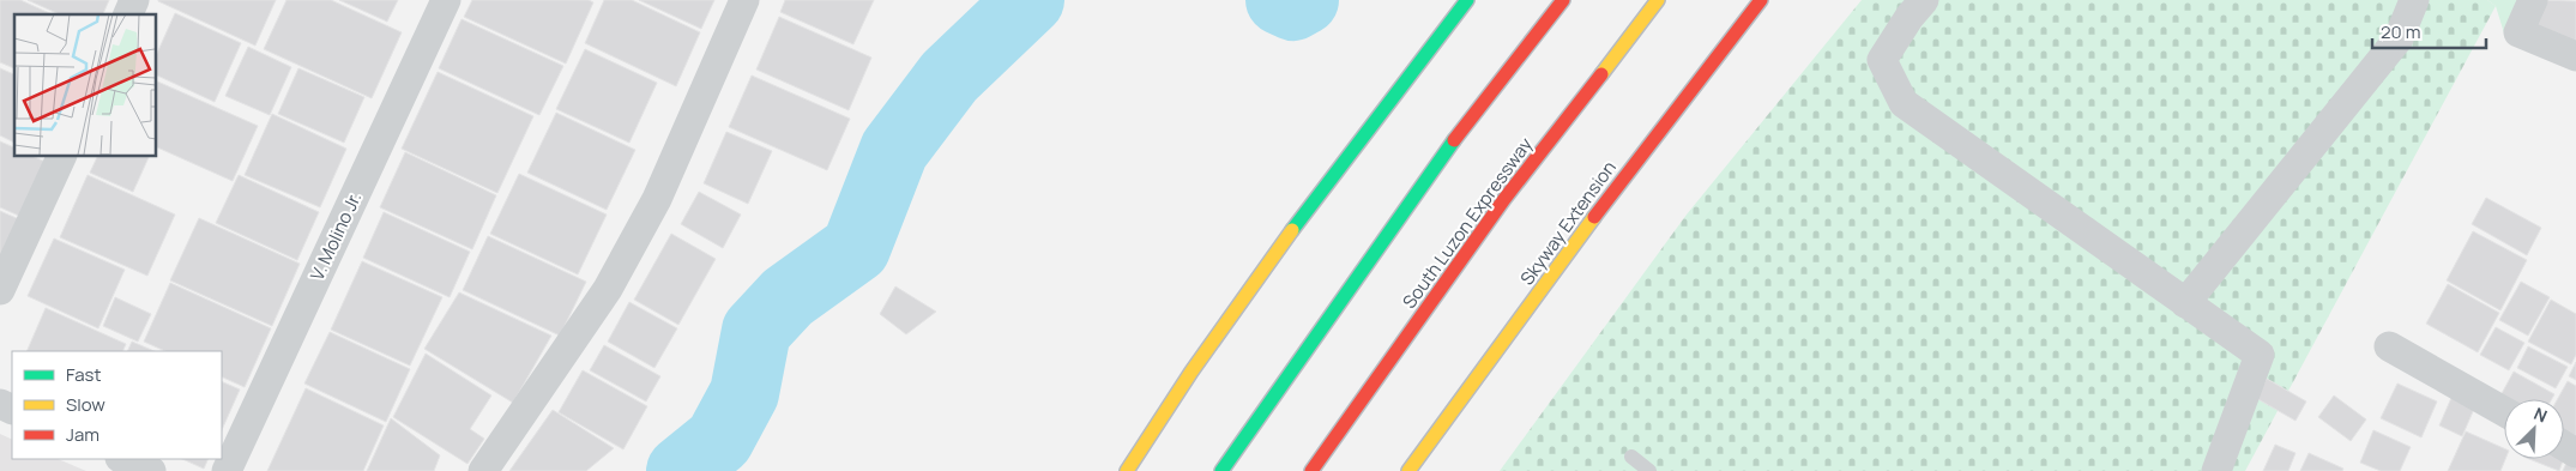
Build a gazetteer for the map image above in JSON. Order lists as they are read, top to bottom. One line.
{"streets":{"highway":["South Luzon Expressway","Skyway Extension"],"street":["V. Molino Jr."]},"legend":["Fast","Slow","Jam"],"scale_bar":"20 m","north":"top right"}
